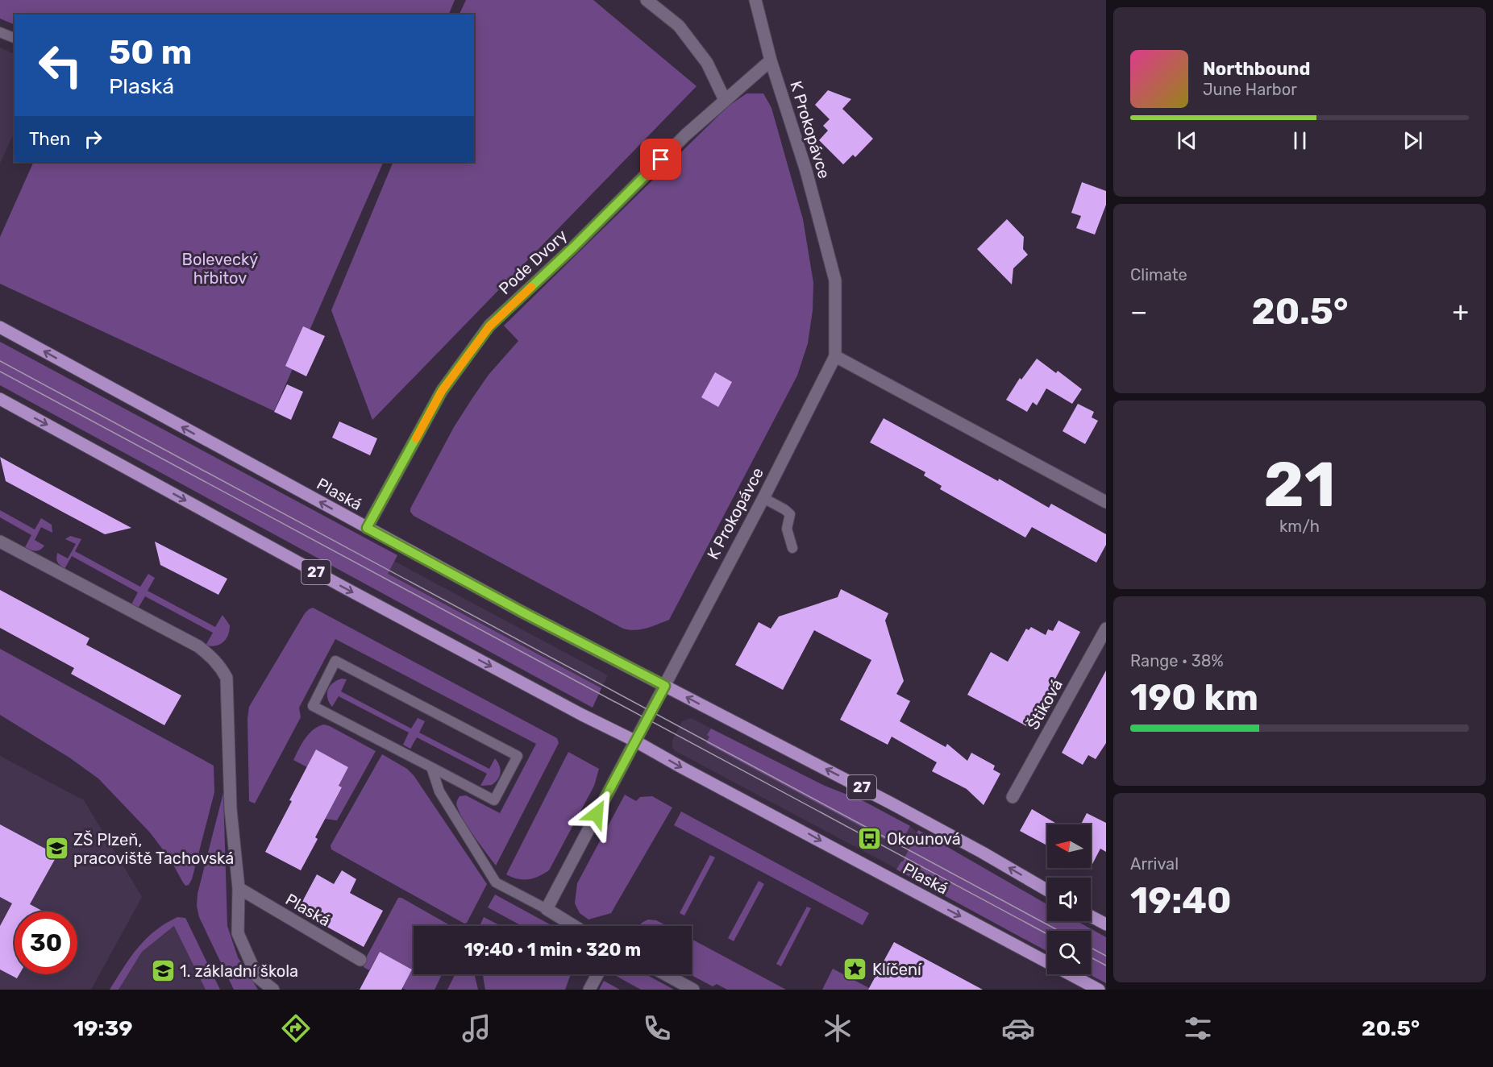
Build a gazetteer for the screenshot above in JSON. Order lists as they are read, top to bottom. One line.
{"streets":{"main road":["Plaská","27"],"street":["K Prokopávce","Pode Dvory","Štiková"]},"crossings":[["K Prokopávce","Pode Dvory"],["K Prokopávce","Plaská"],["Pode Dvory","Plaská"]],"parks":["Bolevecký hřbitov"],"places":{"bus stop":["Okounová"],"school or university":["ZŠ Plzeň, pracoviště Tachovská","1. základní škola"],"place":["Klíčení"]},"north":"left","page":{"turn":["50 m","Plaská"],"song":["Northbound","June Harbor"],"then":"Then","tile":["Climate",["21","km/h"],["Range · 38%","190 km"],["Arrival","19:40"]],"heat":["−","20.5°","+"],"limit":"30","trip":"19:40 · 1 min · 320 m","tabs":["19:39","20.5°"]}}
